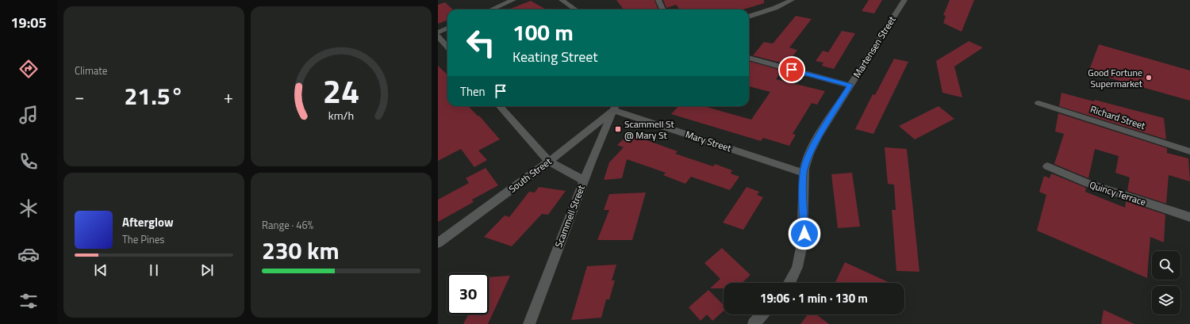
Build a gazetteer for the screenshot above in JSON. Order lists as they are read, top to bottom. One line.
{"streets":{"street":["Martensen Street","Richard Street","Mary Street","South Street","Quincy Terrace","Scammell Street"]},"crossings":[["Martensen Street","Mary Street"],["Mary Street","South Street"],["Mary Street","Scammell Street"],["South Street","Scammell Street"]],"places":{"other":["Good Fortune Supermarket"],"transit":["Scammell St @ Mary St"]},"page":{"tabs":"19:05","tile":["Climate",["Range · 46%","230 km"]],"turn":["100 m","Keating Street"],"then":"Then","heat":["−","21.5°","+"],"song":["Afterglow","The Pines"],"limit":"30","trip":"19:06 · 1 min · 130 m","gauge":["24","km/h"]}}
